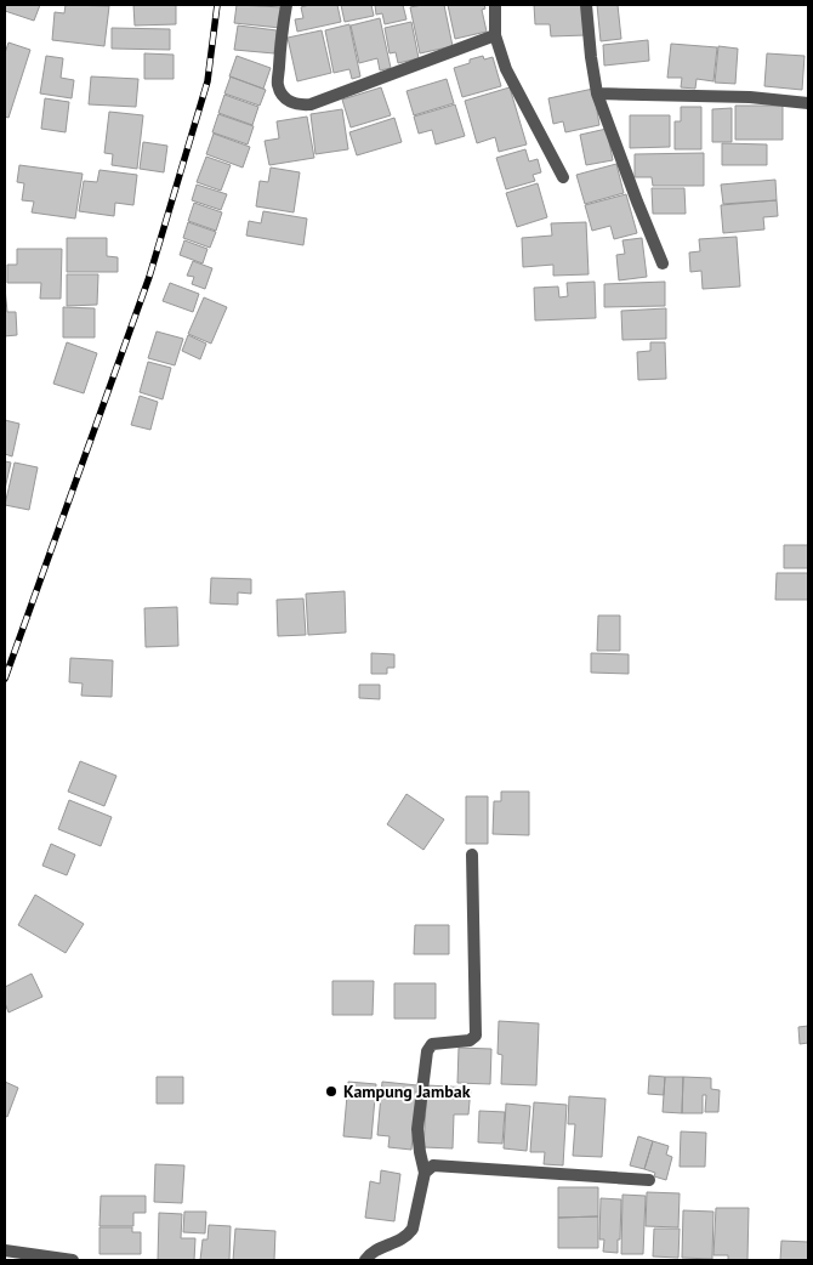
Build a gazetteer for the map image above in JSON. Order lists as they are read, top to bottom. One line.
{"places":["Kampung Jambak"]}
